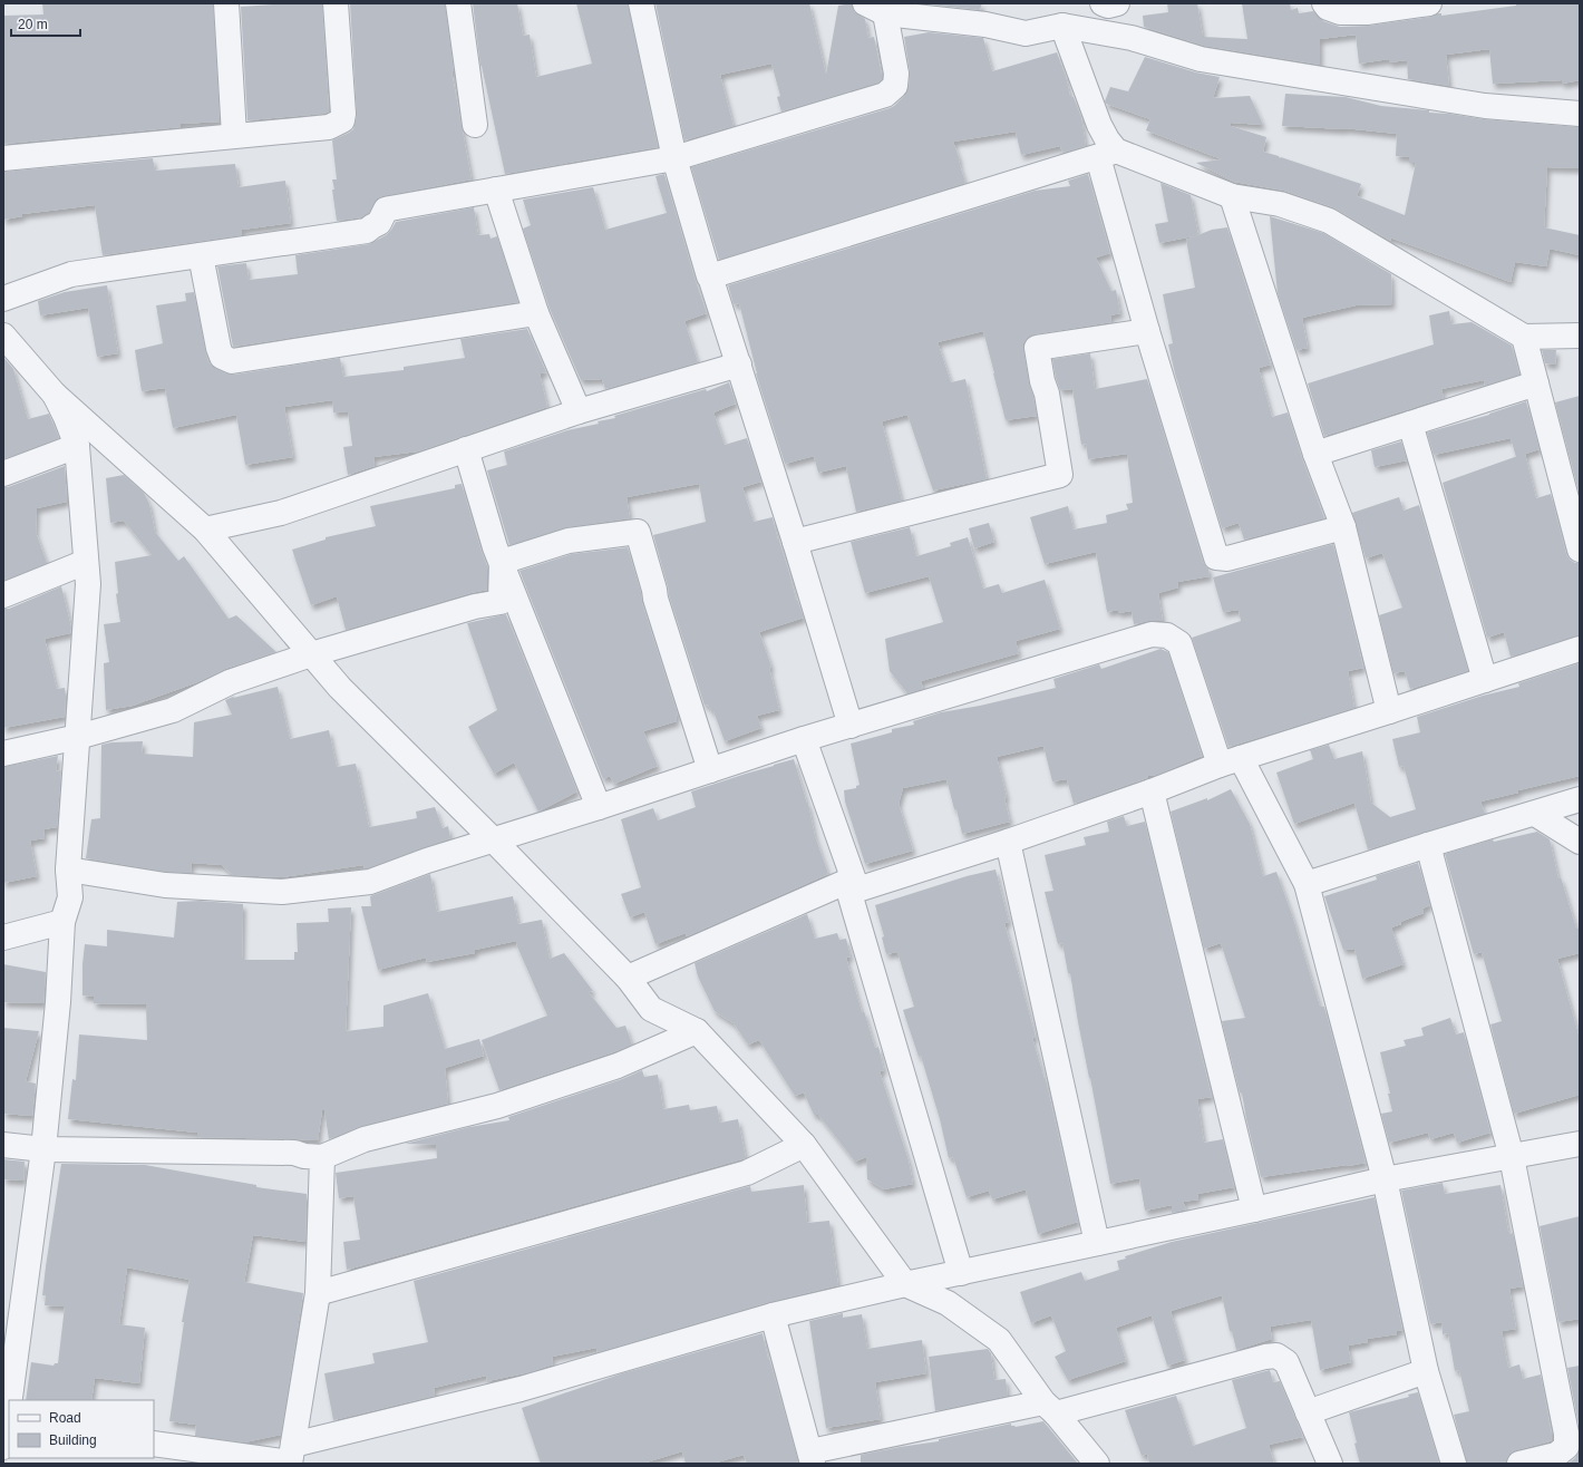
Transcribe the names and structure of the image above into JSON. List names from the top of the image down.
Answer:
{
  "legend": ["Road", "Building"],
  "scale_bar": "20 m"
}
